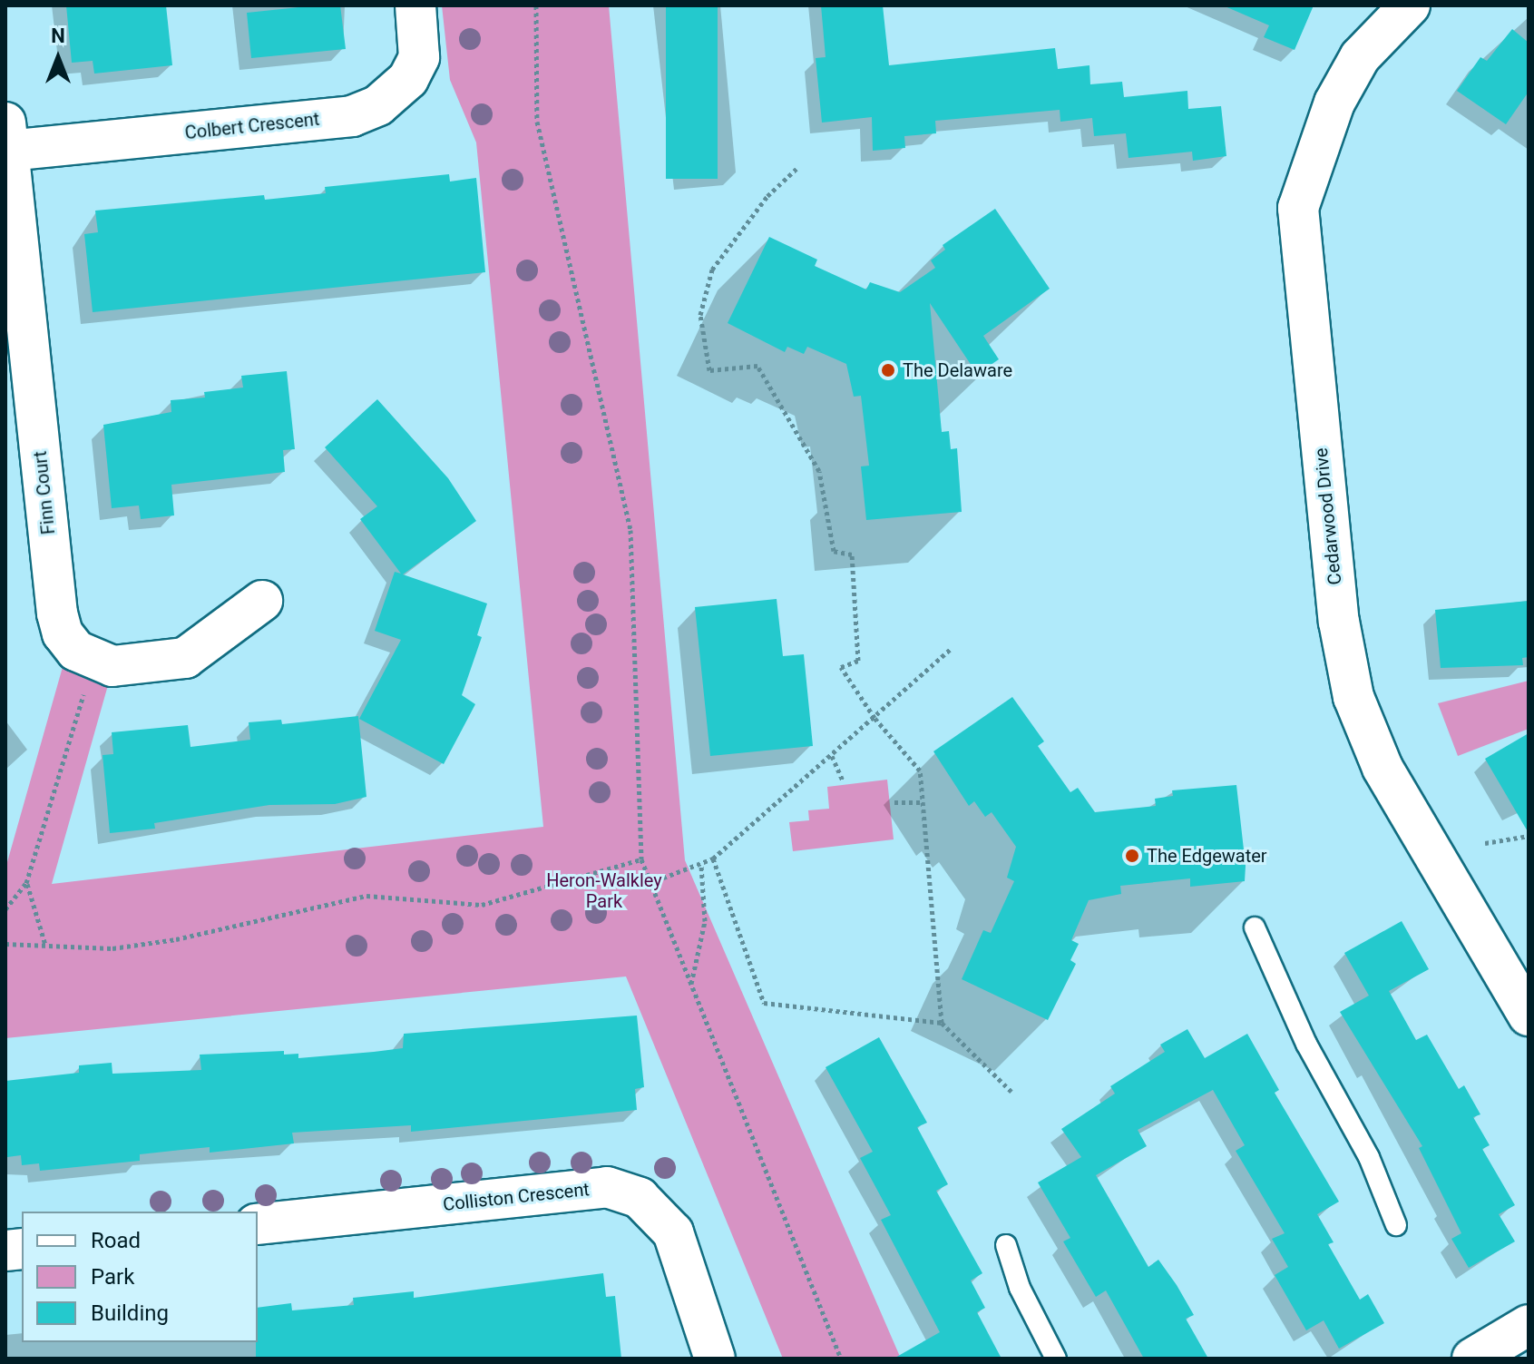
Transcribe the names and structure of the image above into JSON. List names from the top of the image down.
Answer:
{
  "streets": {
    "street": [
      "Colbert Crescent",
      "Finn Court",
      "Cedarwood Drive",
      "Colliston Crescent"
    ]
  },
  "crossings": [
    ["Colbert Crescent", "Finn Court"]
  ],
  "parks": ["Heron-Walkley Park"],
  "places": ["The Delaware", "The Edgewater"],
  "legend": ["Road", "Park", "Building"],
  "north": "top"
}
